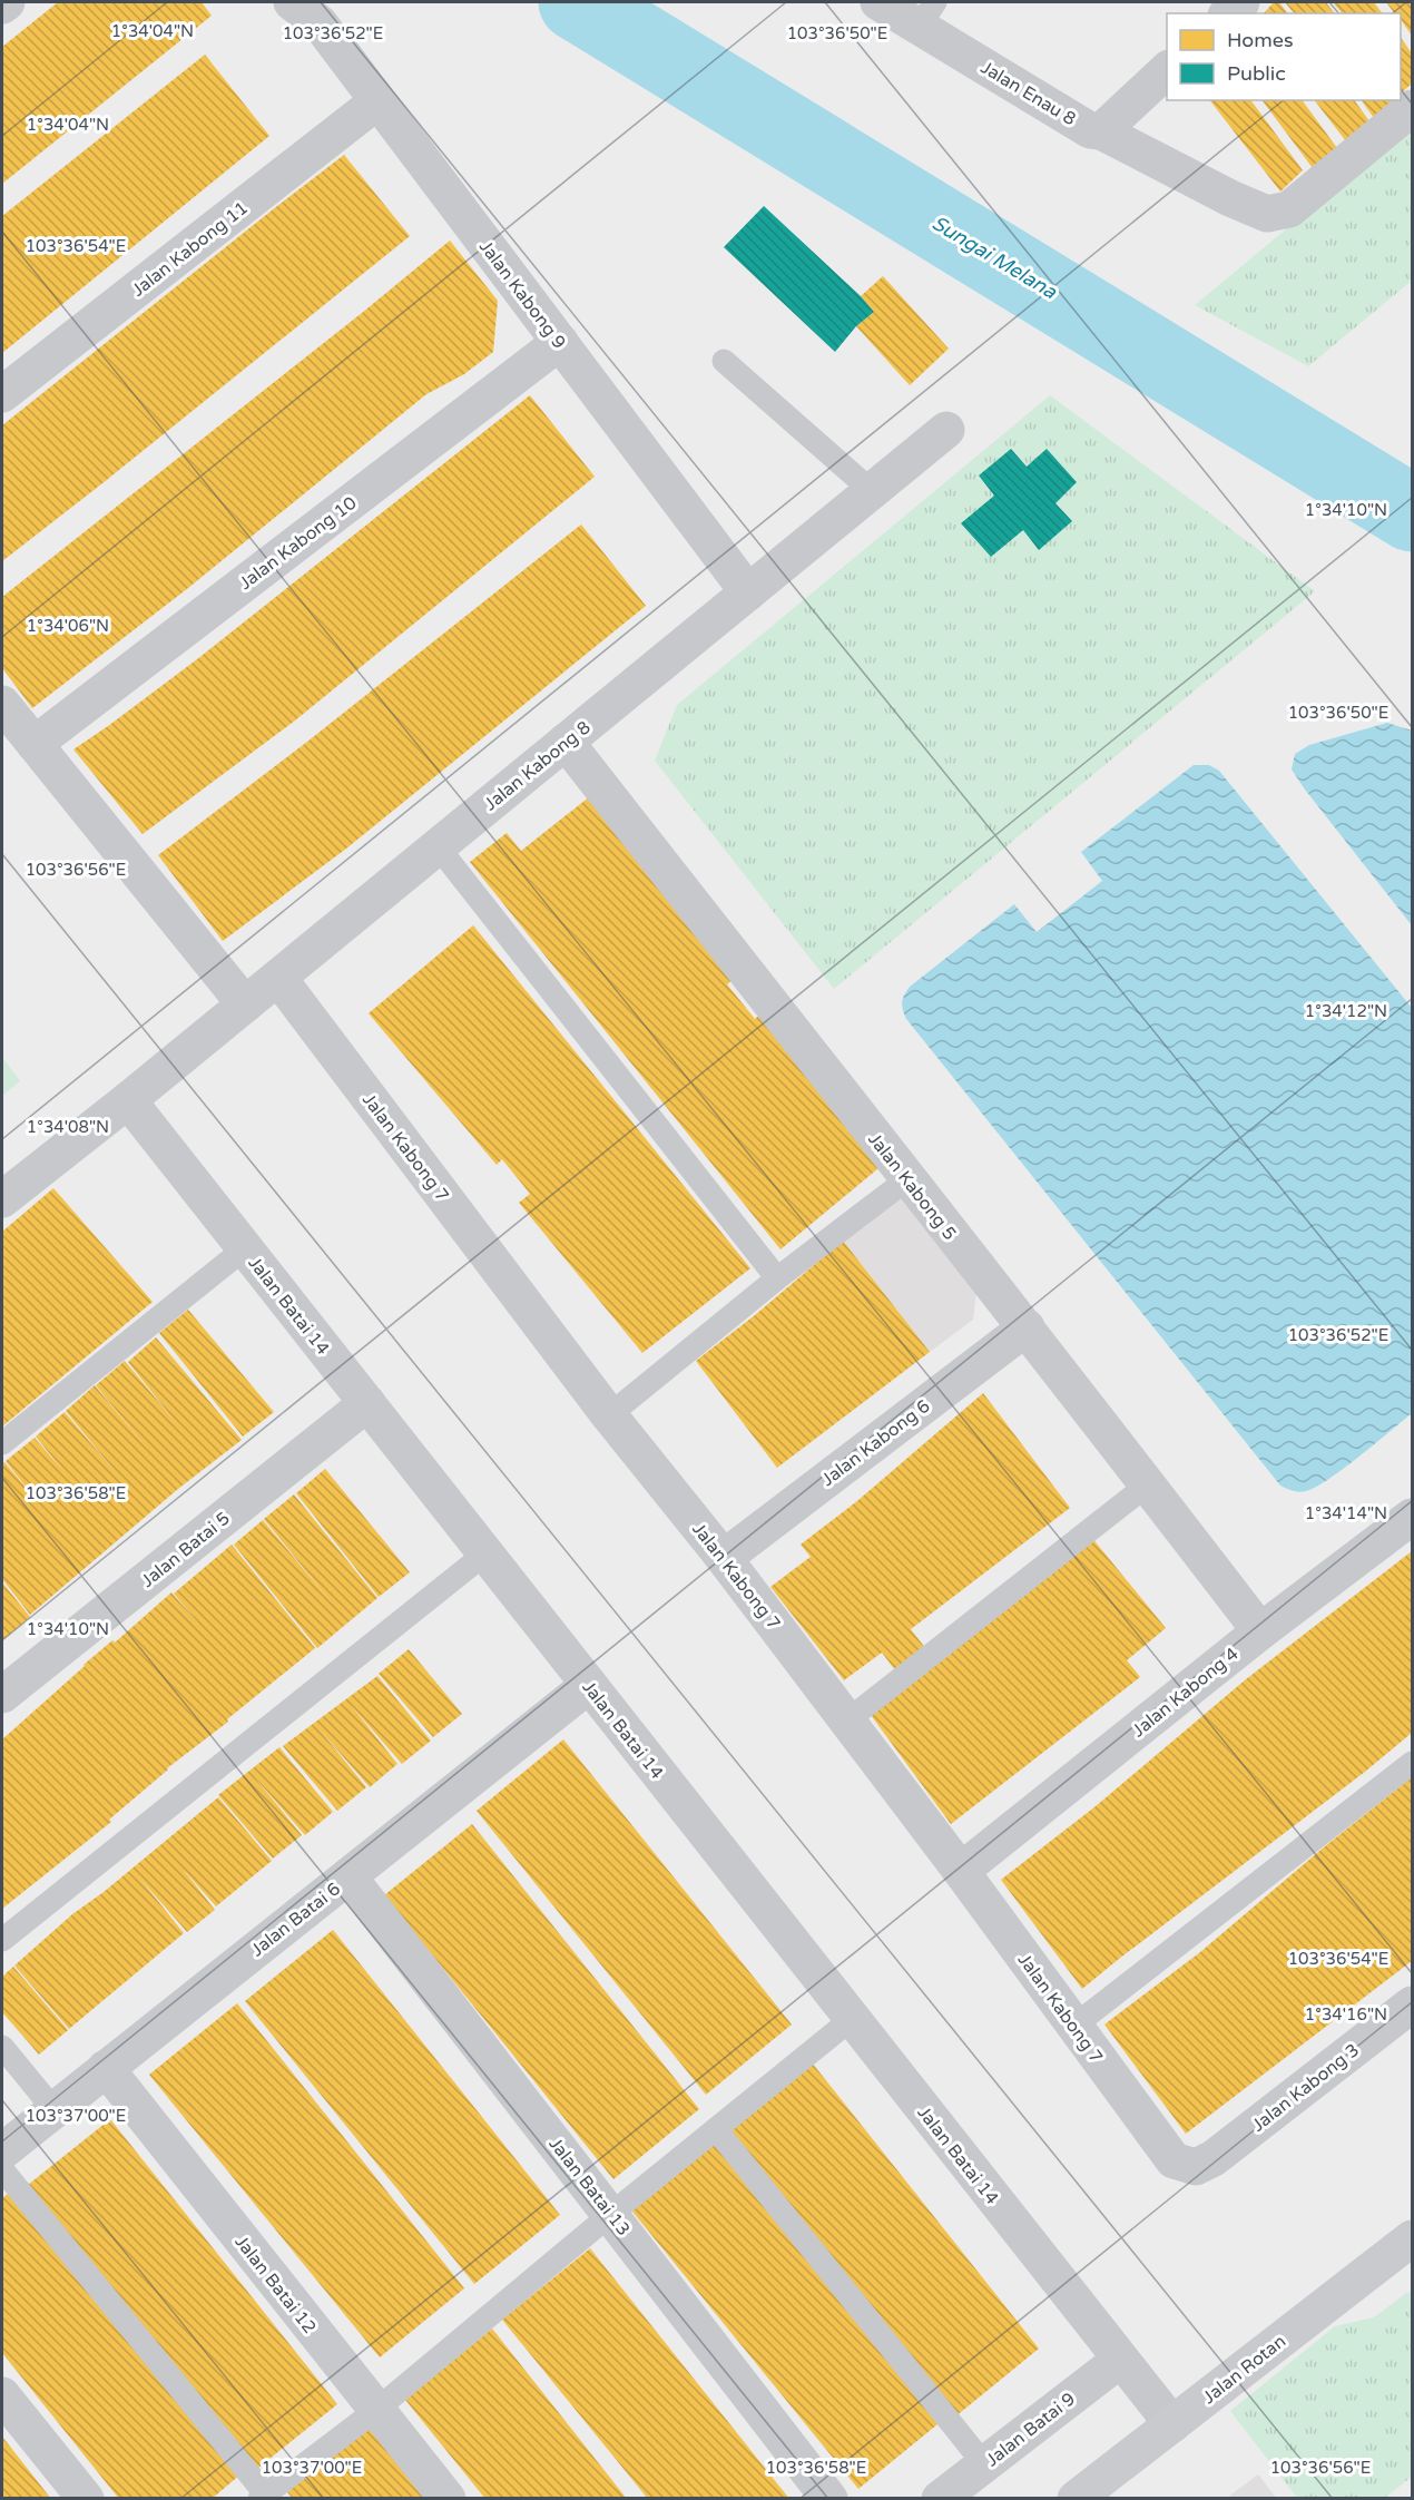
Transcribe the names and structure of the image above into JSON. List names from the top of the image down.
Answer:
{
  "streets": {
    "street": [
      "Jalan Enau 8",
      "Jalan Kabong 11",
      "Jalan Kabong 9",
      "Jalan Kabong 10",
      "Jalan Kabong 8",
      "Jalan Kabong 7",
      "Jalan Kabong 5",
      "Jalan Batai 14",
      "Jalan Kabong 6",
      "Jalan Batai 5",
      "Jalan Kabong 4",
      "Jalan Batai 6",
      "Jalan Kabong 3",
      "Jalan Batai 13",
      "Jalan Batai 12",
      "Jalan Rotan",
      "Jalan Batai 9"
    ]
  },
  "crossings": [
    ["Jalan Kabong 11", "Jalan Kabong 9"],
    ["Jalan Kabong 9", "Jalan Kabong 10"],
    ["Jalan Kabong 9", "Jalan Kabong 8"],
    ["Jalan Kabong 8", "Jalan Kabong 7"],
    ["Jalan Kabong 8", "Jalan Kabong 5"],
    ["Jalan Kabong 8", "Jalan Batai 14"],
    ["Jalan Kabong 7", "Jalan Kabong 6"],
    ["Jalan Kabong 7", "Jalan Kabong 4"],
    ["Jalan Kabong 7", "Jalan Kabong 3"],
    ["Jalan Kabong 5", "Jalan Kabong 6"],
    ["Jalan Kabong 5", "Jalan Kabong 4"],
    ["Jalan Batai 14", "Jalan Batai 5"],
    ["Jalan Batai 14", "Jalan Batai 6"],
    ["Jalan Batai 14", "Jalan Rotan"],
    ["Jalan Batai 14", "Jalan Batai 9"],
    ["Jalan Batai 6", "Jalan Batai 13"],
    ["Jalan Batai 6", "Jalan Batai 12"]
  ],
  "water": ["Sungai Melana"],
  "legend": ["Homes", "Public"],
  "coordinates": [
    "1°34'04\"N",
    "103°36'52\"E",
    "103°36'50\"E",
    "103°36'54\"E",
    "1°34'10\"N",
    "1°34'06\"N",
    "103°36'56\"E",
    "1°34'12\"N",
    "1°34'08\"N",
    "103°36'58\"E",
    "1°34'14\"N",
    "1°34'16\"N",
    "103°37'00\"E"
  ]
}
